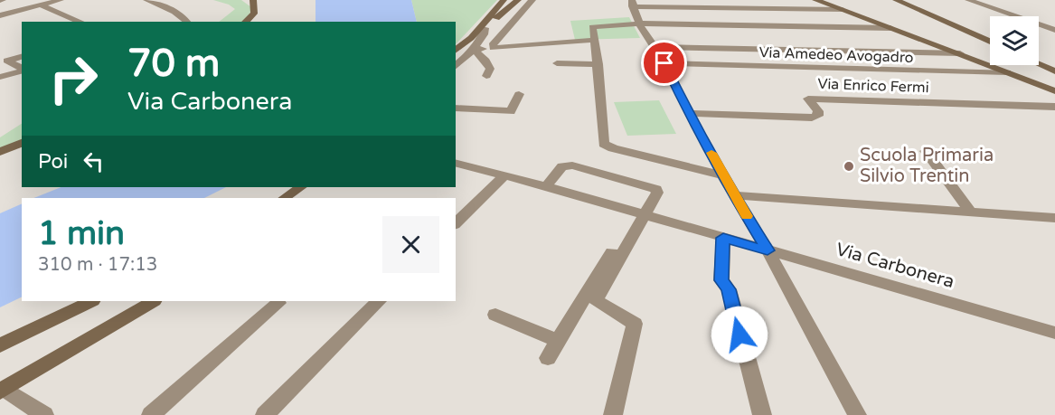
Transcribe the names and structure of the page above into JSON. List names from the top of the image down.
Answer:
{
  "streets": {
    "street": ["Via Amedeo Avogadro", "Via Enrico Fermi", "Via Carbonera"]
  },
  "places": ["Scuola Primaria Silvio Trentin"],
  "page": {
    "turn": ["70 m", "Via Carbonera"],
    "then": "Poi",
    "heading": ["1 min", "310 m · 17:13"]
  }
}
